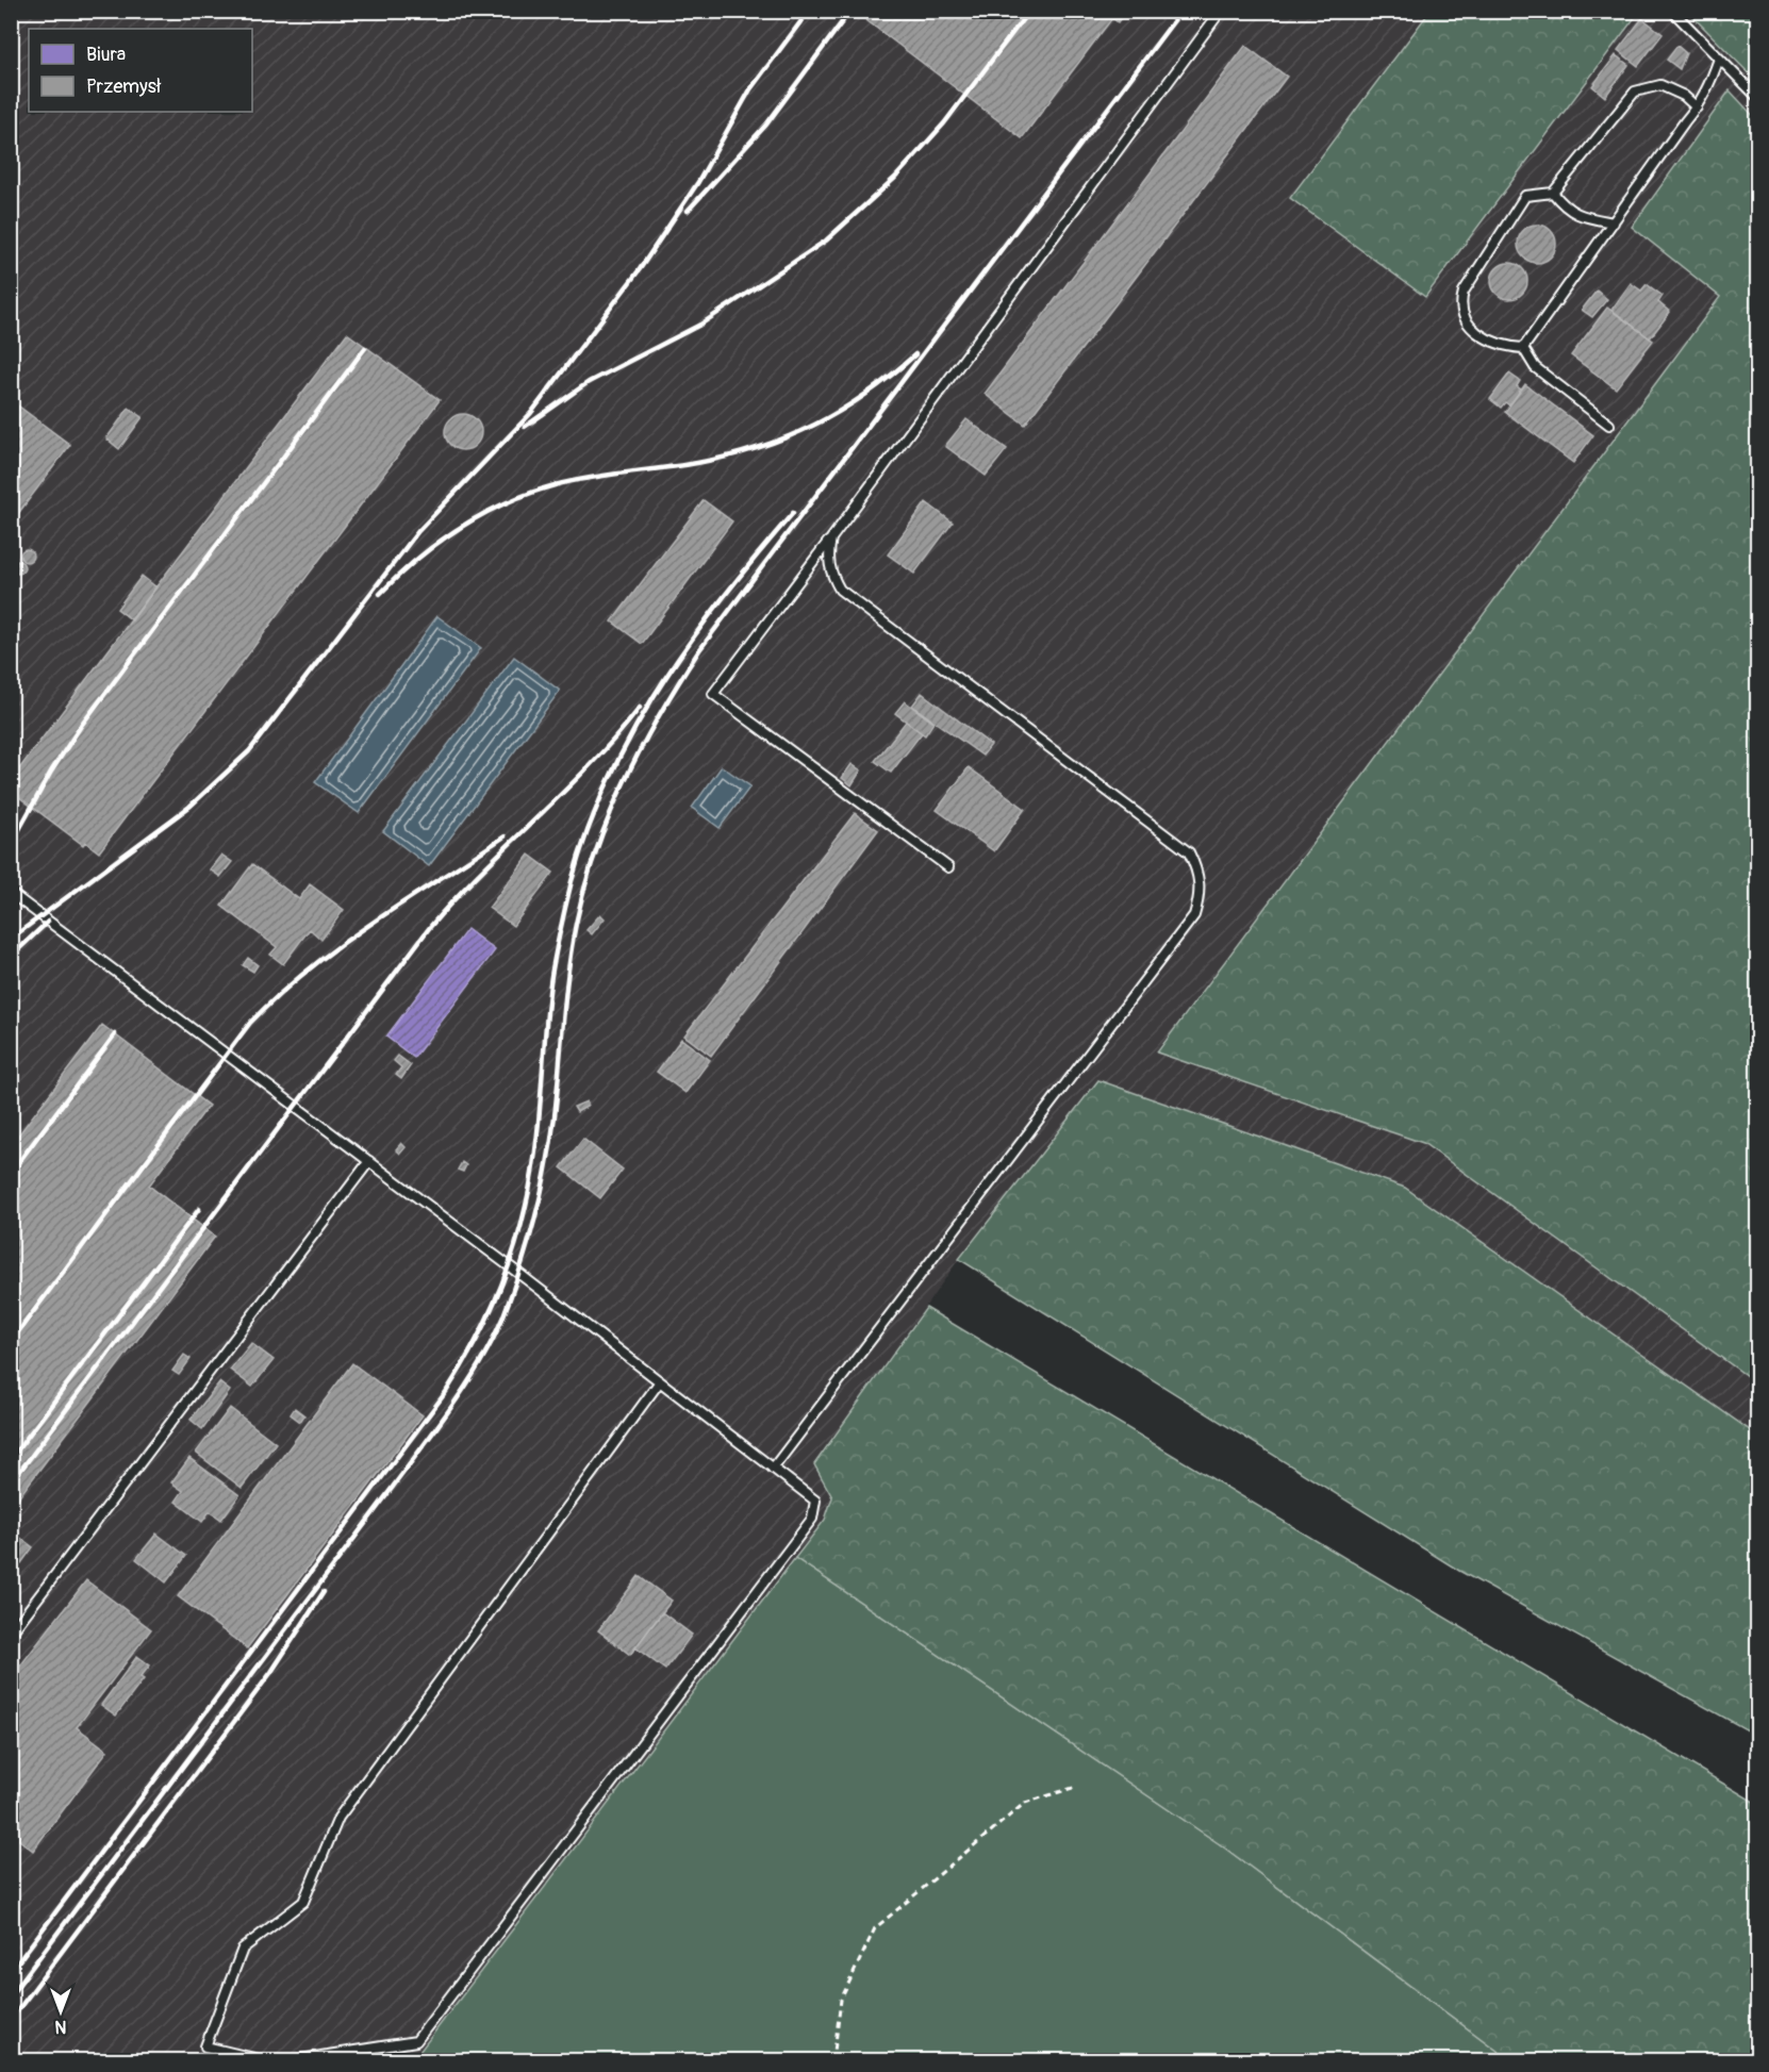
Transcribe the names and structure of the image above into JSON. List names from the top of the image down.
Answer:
{
  "legend": ["Biura", "Przemysł"],
  "north": "bottom"
}
